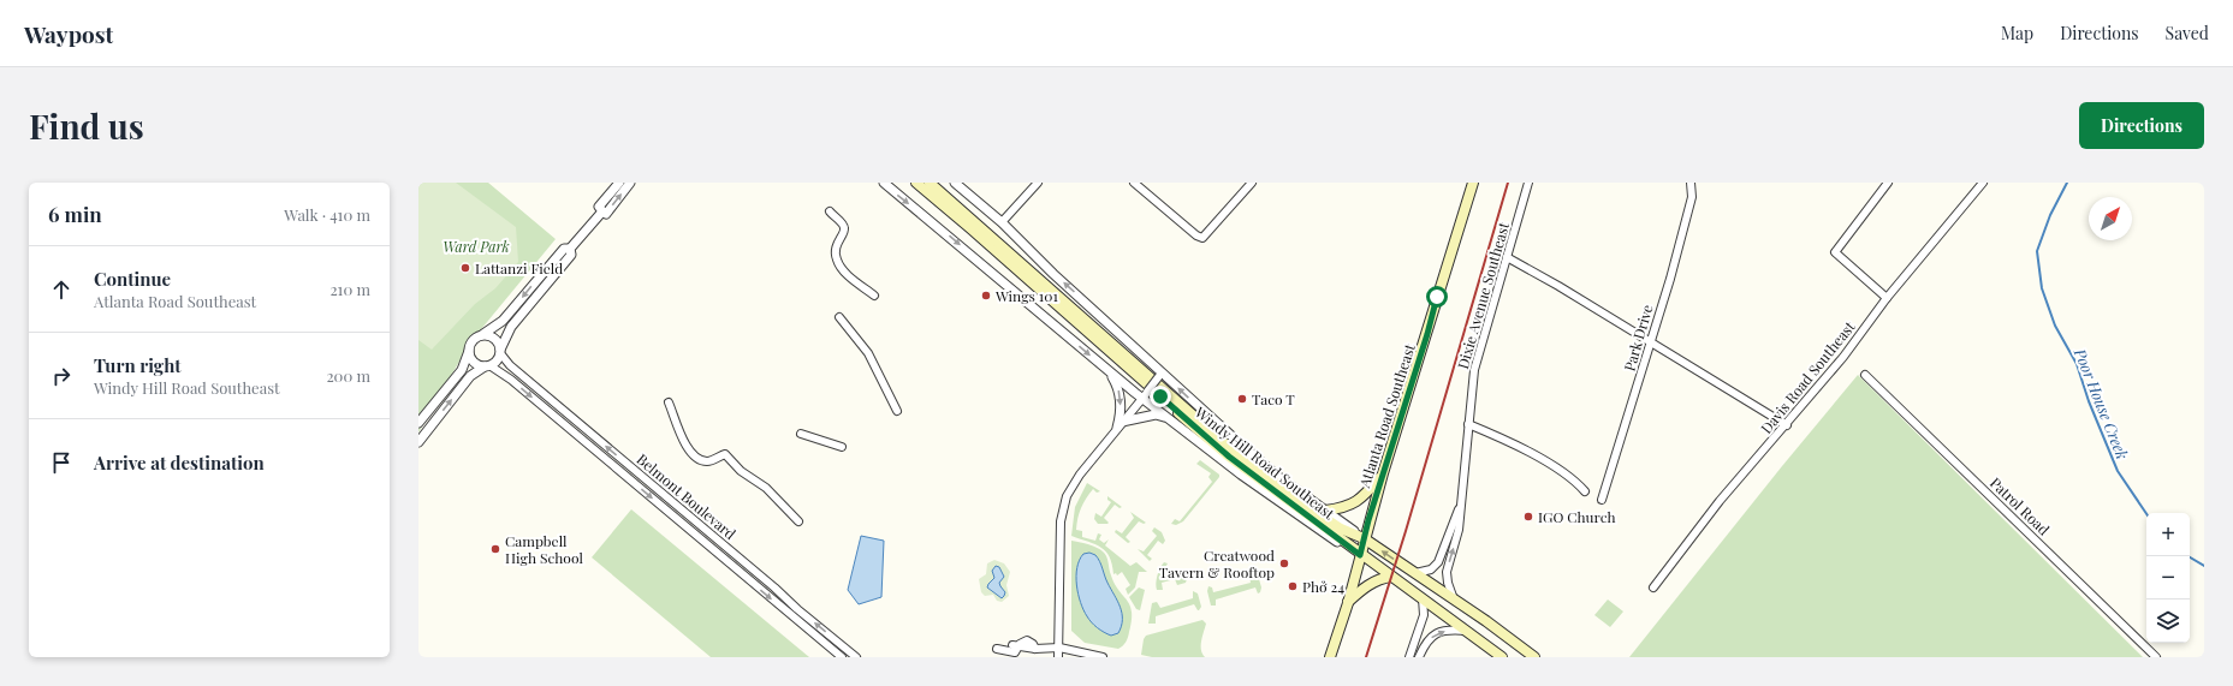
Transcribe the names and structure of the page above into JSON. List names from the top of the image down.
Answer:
{
  "streets": {
    "main road": ["Atlanta Road Southeast", "Windy Hill Road Southeast"],
    "street": [
      "Dixie Avenue Southeast",
      "Park Drive",
      "Davis Road Southeast",
      "Belmont Boulevard",
      "Patrol Road"
    ]
  },
  "crossings": [
    ["Dixie Avenue Southeast", "Windy Hill Road Southeast"],
    ["Atlanta Road Southeast", "Windy Hill Road Southeast"]
  ],
  "water": ["Poor House Creek"],
  "parks": ["Ward Park"],
  "places": [
    "Lattanzi Field",
    "Wings 101",
    "Taco T",
    "IGO Church",
    "Campbell High School",
    "Creatwood Tavern & Rooftop",
    "Phở 24"
  ],
  "north": "top right",
  "page": {
    "header": "Waypost",
    "nav": ["Map", "Directions", "Saved"],
    "buttons": "Directions",
    "title": "Find us",
    "heading": ["6 min", "Walk · 410 m"],
    "list": [
      ["Continue", "Atlanta Road Southeast", "210 m"],
      ["Turn right", "Windy Hill Road Southeast", "200 m"],
      "Arrive at destination"
    ],
    "map_buttons": ["+", "−"]
  }
}
